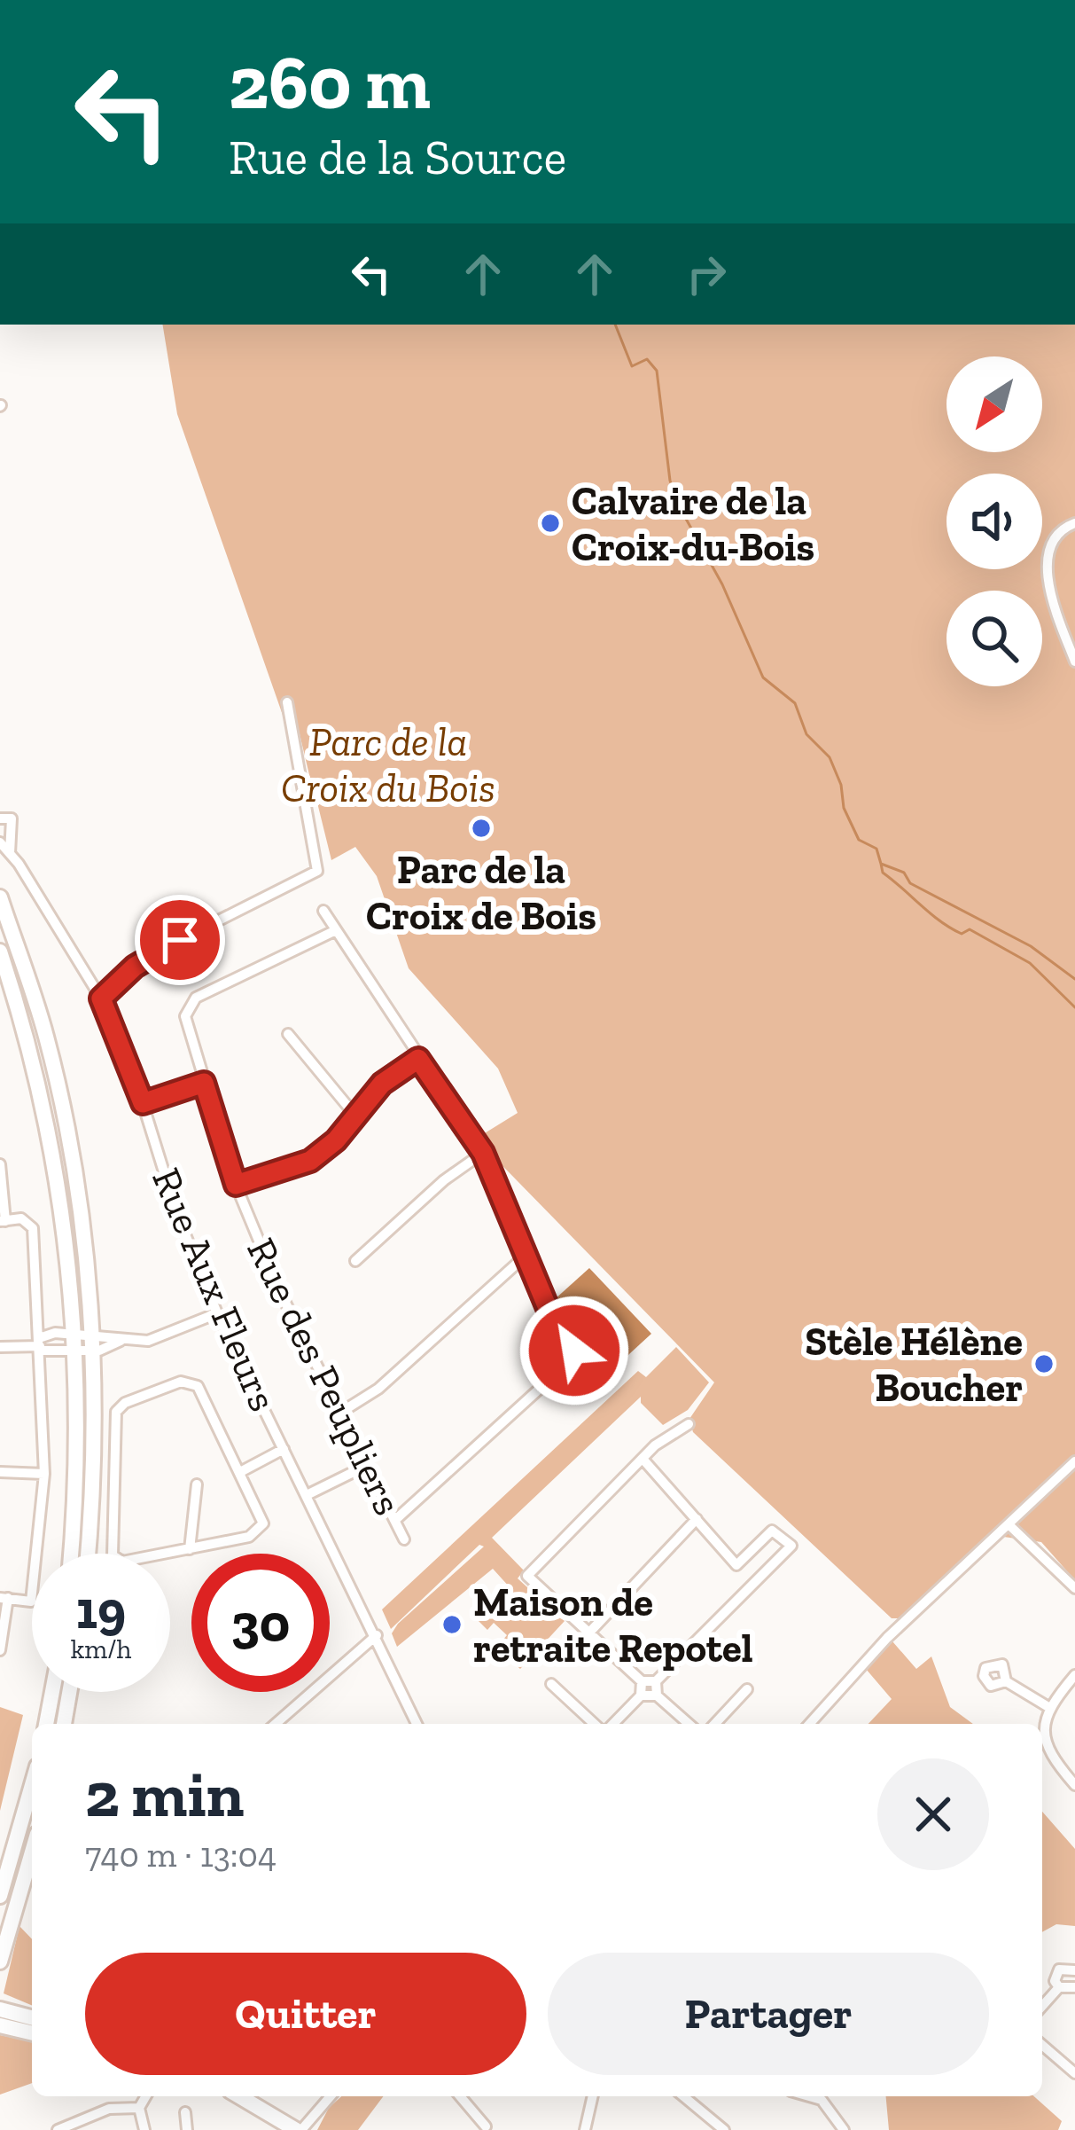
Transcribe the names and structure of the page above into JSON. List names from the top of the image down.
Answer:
{
  "streets": {
    "street": ["Rue Aux Fleurs", "Rue des Peupliers"]
  },
  "parks": ["Parc de la Croix du Bois"],
  "places": [
    "Calvaire de la Croix-du-Bois",
    "Parc de la Croix de Bois",
    "Stèle Hélène Boucher",
    "Maison de retraite Repotel"
  ],
  "north": "bottom left",
  "page": {
    "turn": ["260 m", "Rue de la Source"],
    "speed": "19 km/h",
    "limit": "30",
    "heading": ["2 min", "740 m · 13:04"],
    "buttons": ["Quitter", "Partager"]
  }
}
